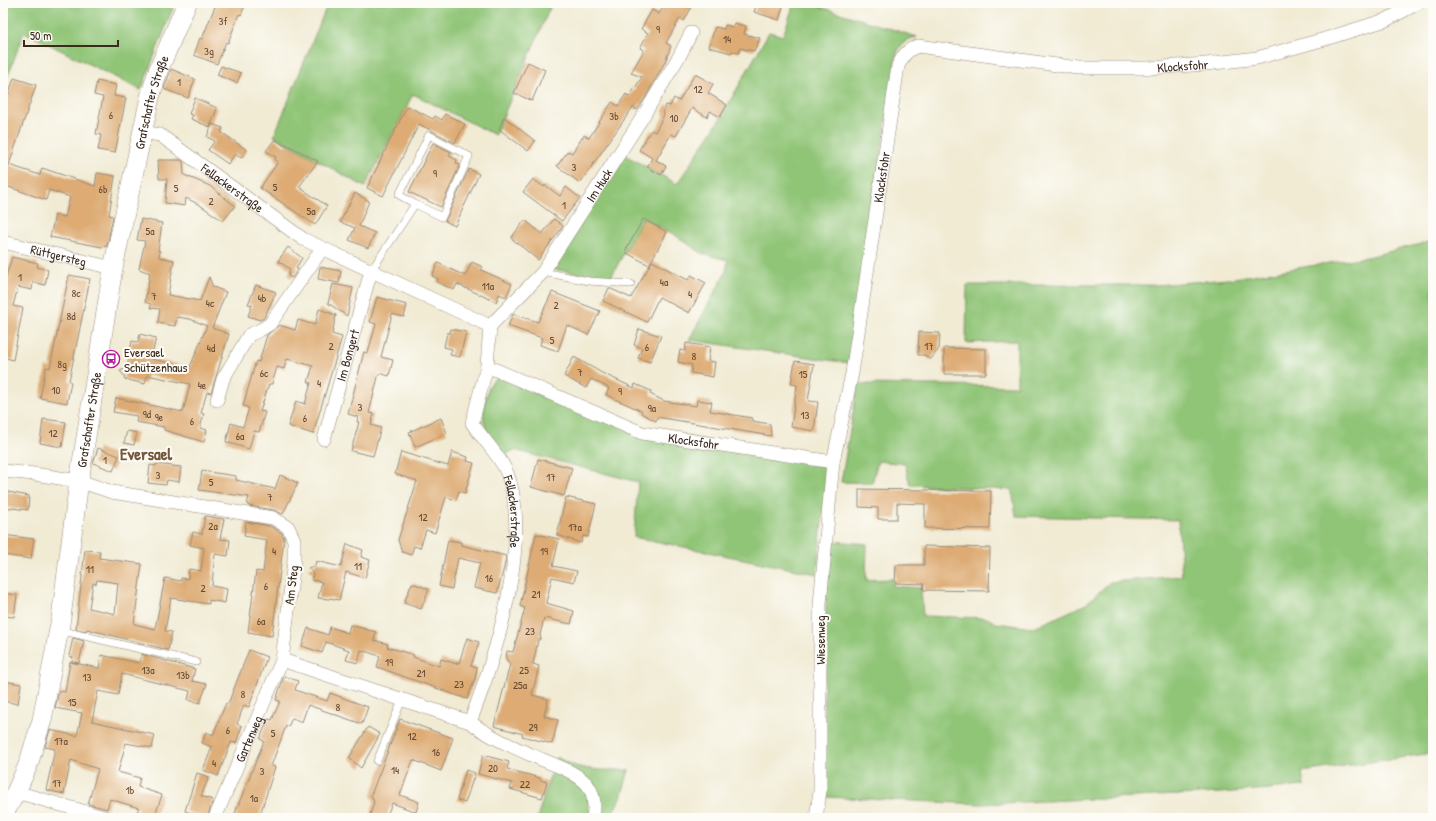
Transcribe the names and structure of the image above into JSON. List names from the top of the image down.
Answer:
{
  "streets": {
    "street": [
      "Klocksfohr",
      "Grafschafter Straße",
      "Im Huck",
      "Fellackerstraße",
      "Rüttgersteg",
      "Im Bongert",
      "Am Steg",
      "Wiesenweg",
      "Gartenweg"
    ]
  },
  "crossings": [
    ["Klocksfohr", "Fellackerstraße"],
    ["Klocksfohr", "Wiesenweg"],
    ["Grafschafter Straße", "Fellackerstraße"],
    ["Grafschafter Straße", "Rüttgersteg"],
    ["Grafschafter Straße", "Am Steg"],
    ["Im Huck", "Fellackerstraße"],
    ["Fellackerstraße", "Im Bongert"],
    ["Am Steg", "Gartenweg"]
  ],
  "districts": ["Eversael"],
  "places": {
    "bus stop": ["Eversael Schützenhaus"]
  },
  "house_numbers": [
    "3f",
    "9",
    "14",
    "3g",
    "1",
    "12",
    "6",
    "3b",
    "10",
    "3",
    "9",
    "5",
    "5",
    "6b",
    "2",
    "1",
    "5a",
    "5a",
    "1",
    "4a",
    "11a",
    "8c",
    "4",
    "7",
    "4b",
    "4c",
    "2",
    "8d",
    "5",
    "2",
    "17",
    "6",
    "4d",
    "8",
    "8g",
    "7",
    "6c",
    "15",
    "4",
    "4e",
    "10",
    "9",
    "3",
    "9a",
    "9d",
    "13",
    "9e",
    "6",
    "6",
    "12",
    "6a",
    "1",
    "3",
    "17",
    "5",
    "7",
    "12",
    "2a",
    "17a",
    "4",
    "19",
    "11",
    "11",
    "16",
    "6",
    "2",
    "21",
    "6a",
    "23",
    "19",
    "13a",
    "25",
    "21",
    "13b",
    "13",
    "23",
    "25a",
    "8",
    "15",
    "8",
    "29",
    "6",
    "5",
    "12",
    "17a",
    "16",
    "4",
    "20",
    "14",
    "3",
    "17",
    "22",
    "1b",
    "1a"
  ],
  "scale_bar": "50 m"
}
